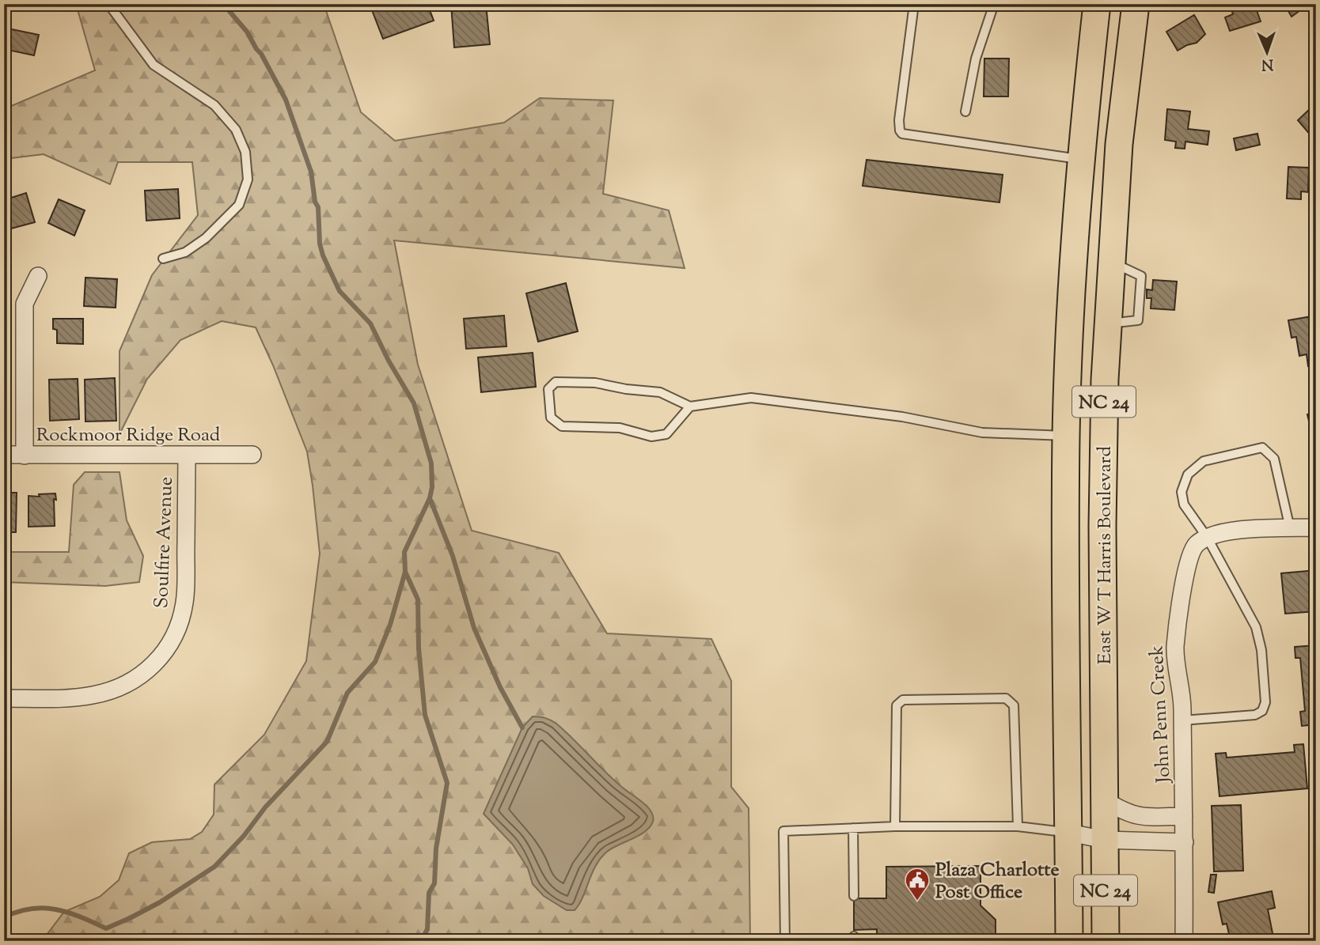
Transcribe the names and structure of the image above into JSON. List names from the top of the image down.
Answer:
{
  "streets": {
    "main road": ["NC 24", "East W T Harris Boulevard"],
    "street": ["Rockmoor Ridge Road", "Soulfire Avenue", "John Penn Creek"]
  },
  "crossings": [
    ["Rockmoor Ridge Road", "Soulfire Avenue"]
  ],
  "places": {
    "public building": ["Plaza Charlotte Post Office"]
  },
  "north": "bottom"
}
